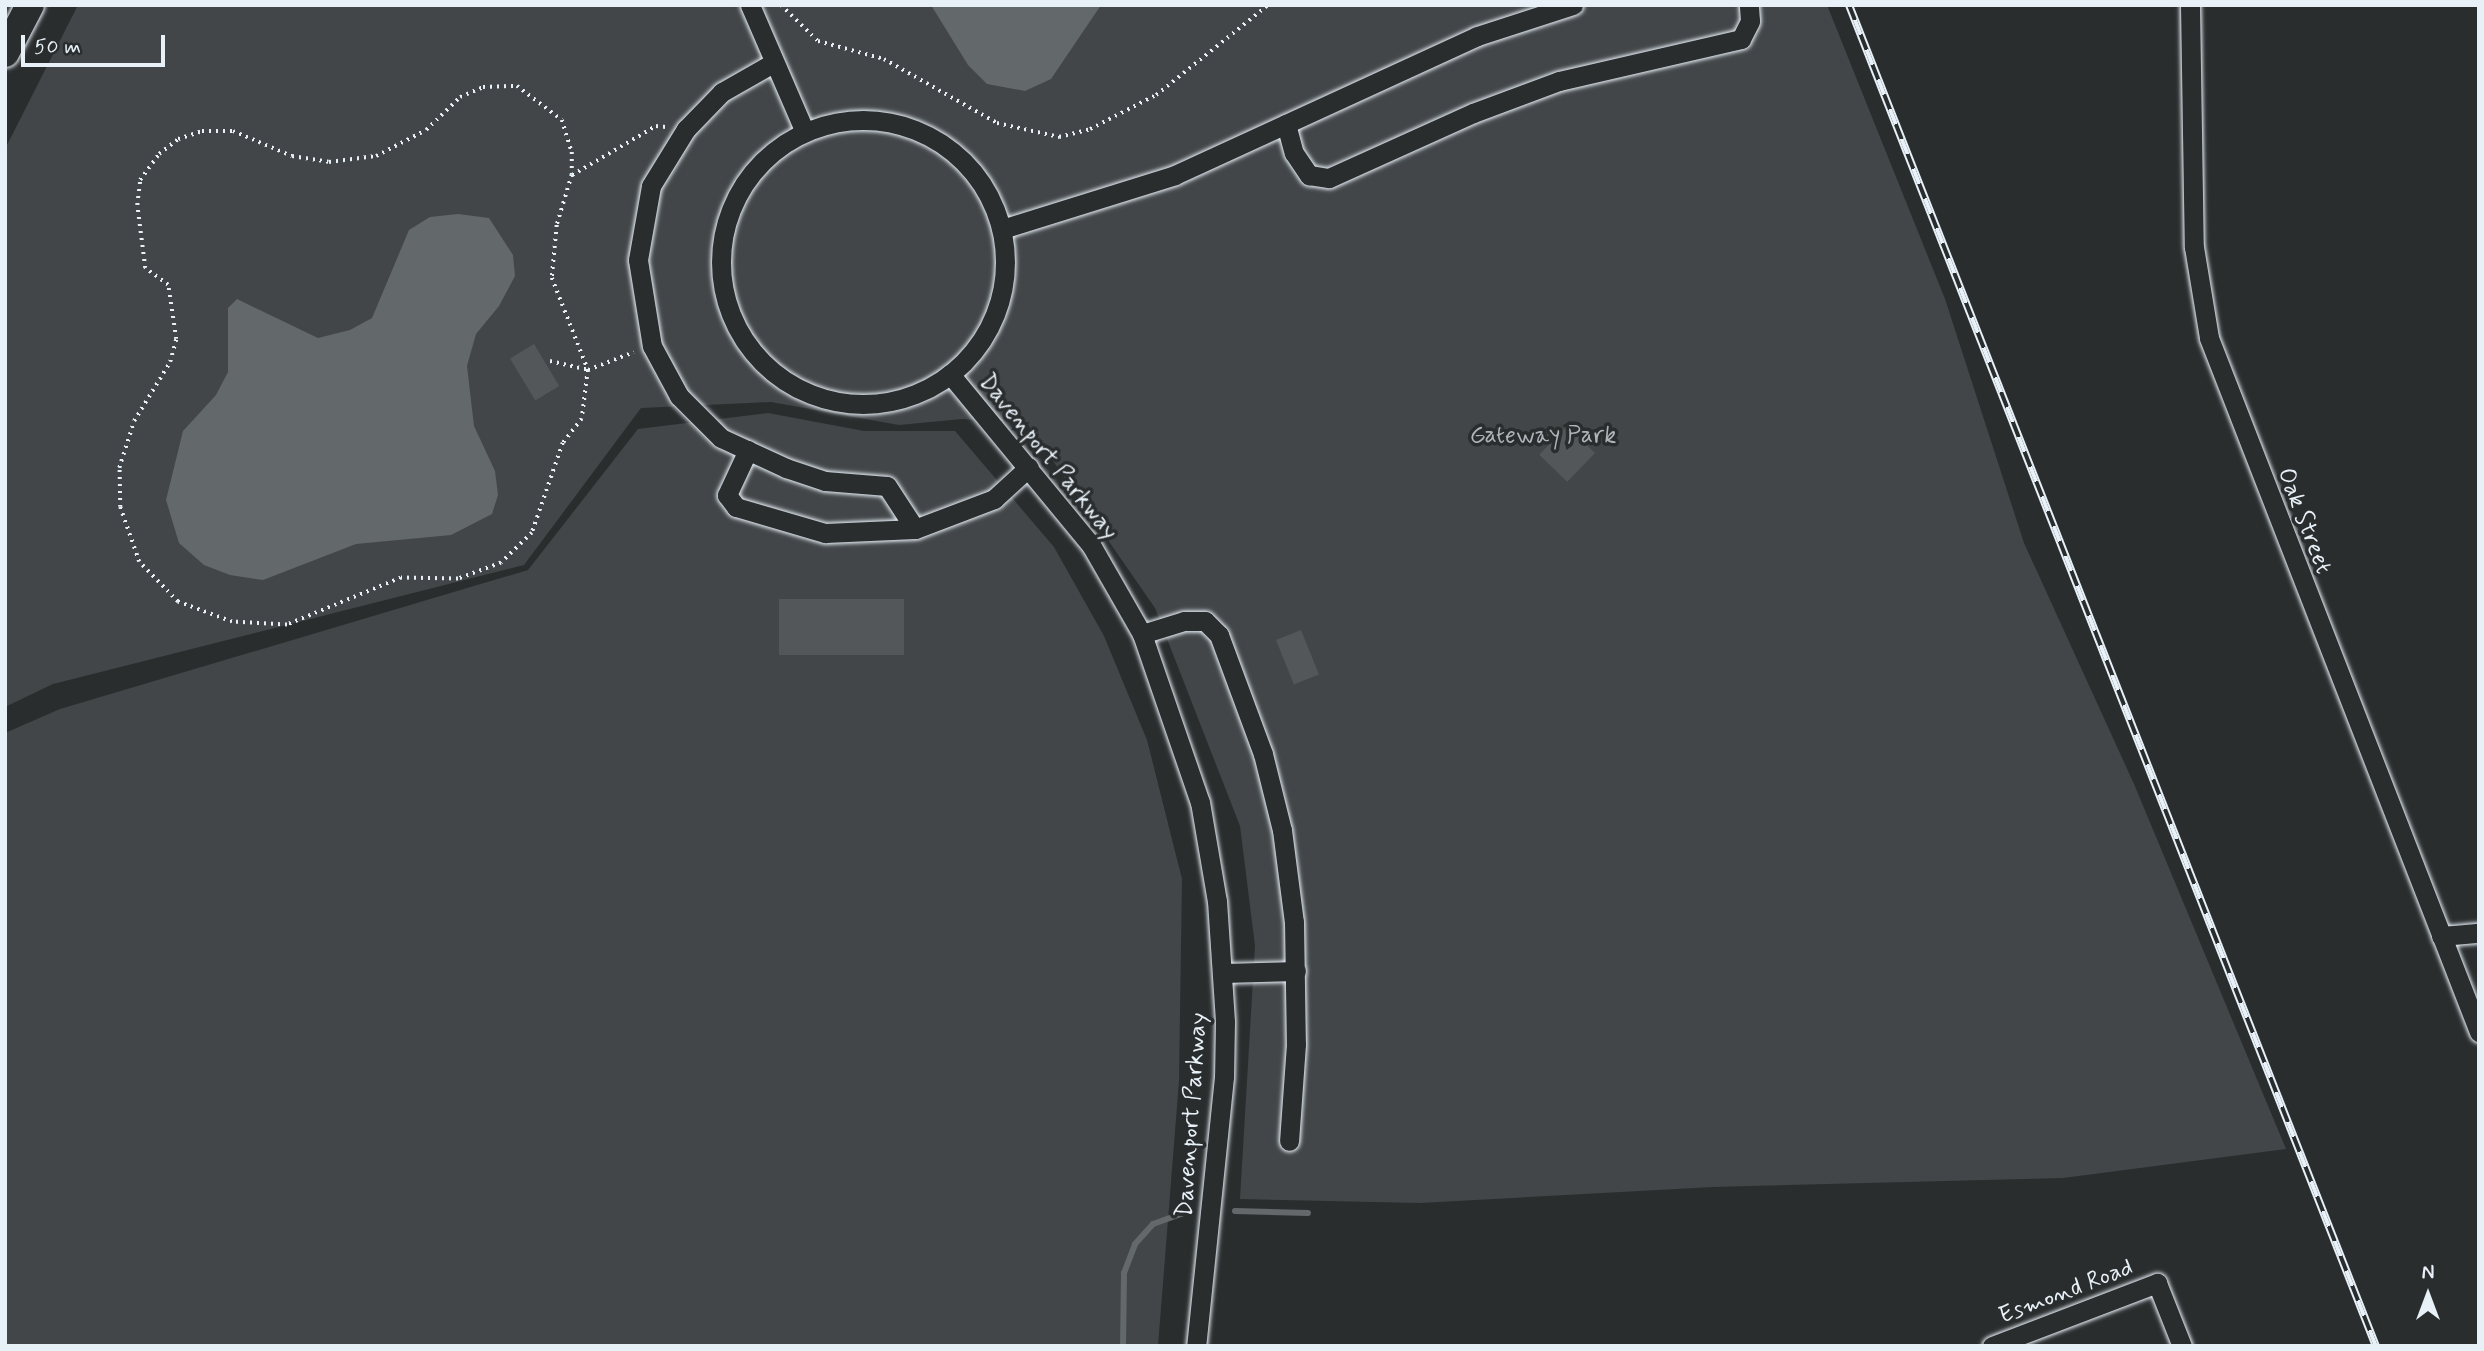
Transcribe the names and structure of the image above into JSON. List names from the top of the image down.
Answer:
{
  "streets": {
    "street": ["Davenport Parkway", "Oak Street", "Esmond Road"]
  },
  "parks": ["Gateway Park"],
  "scale_bar": "50 m",
  "north": "top"
}
